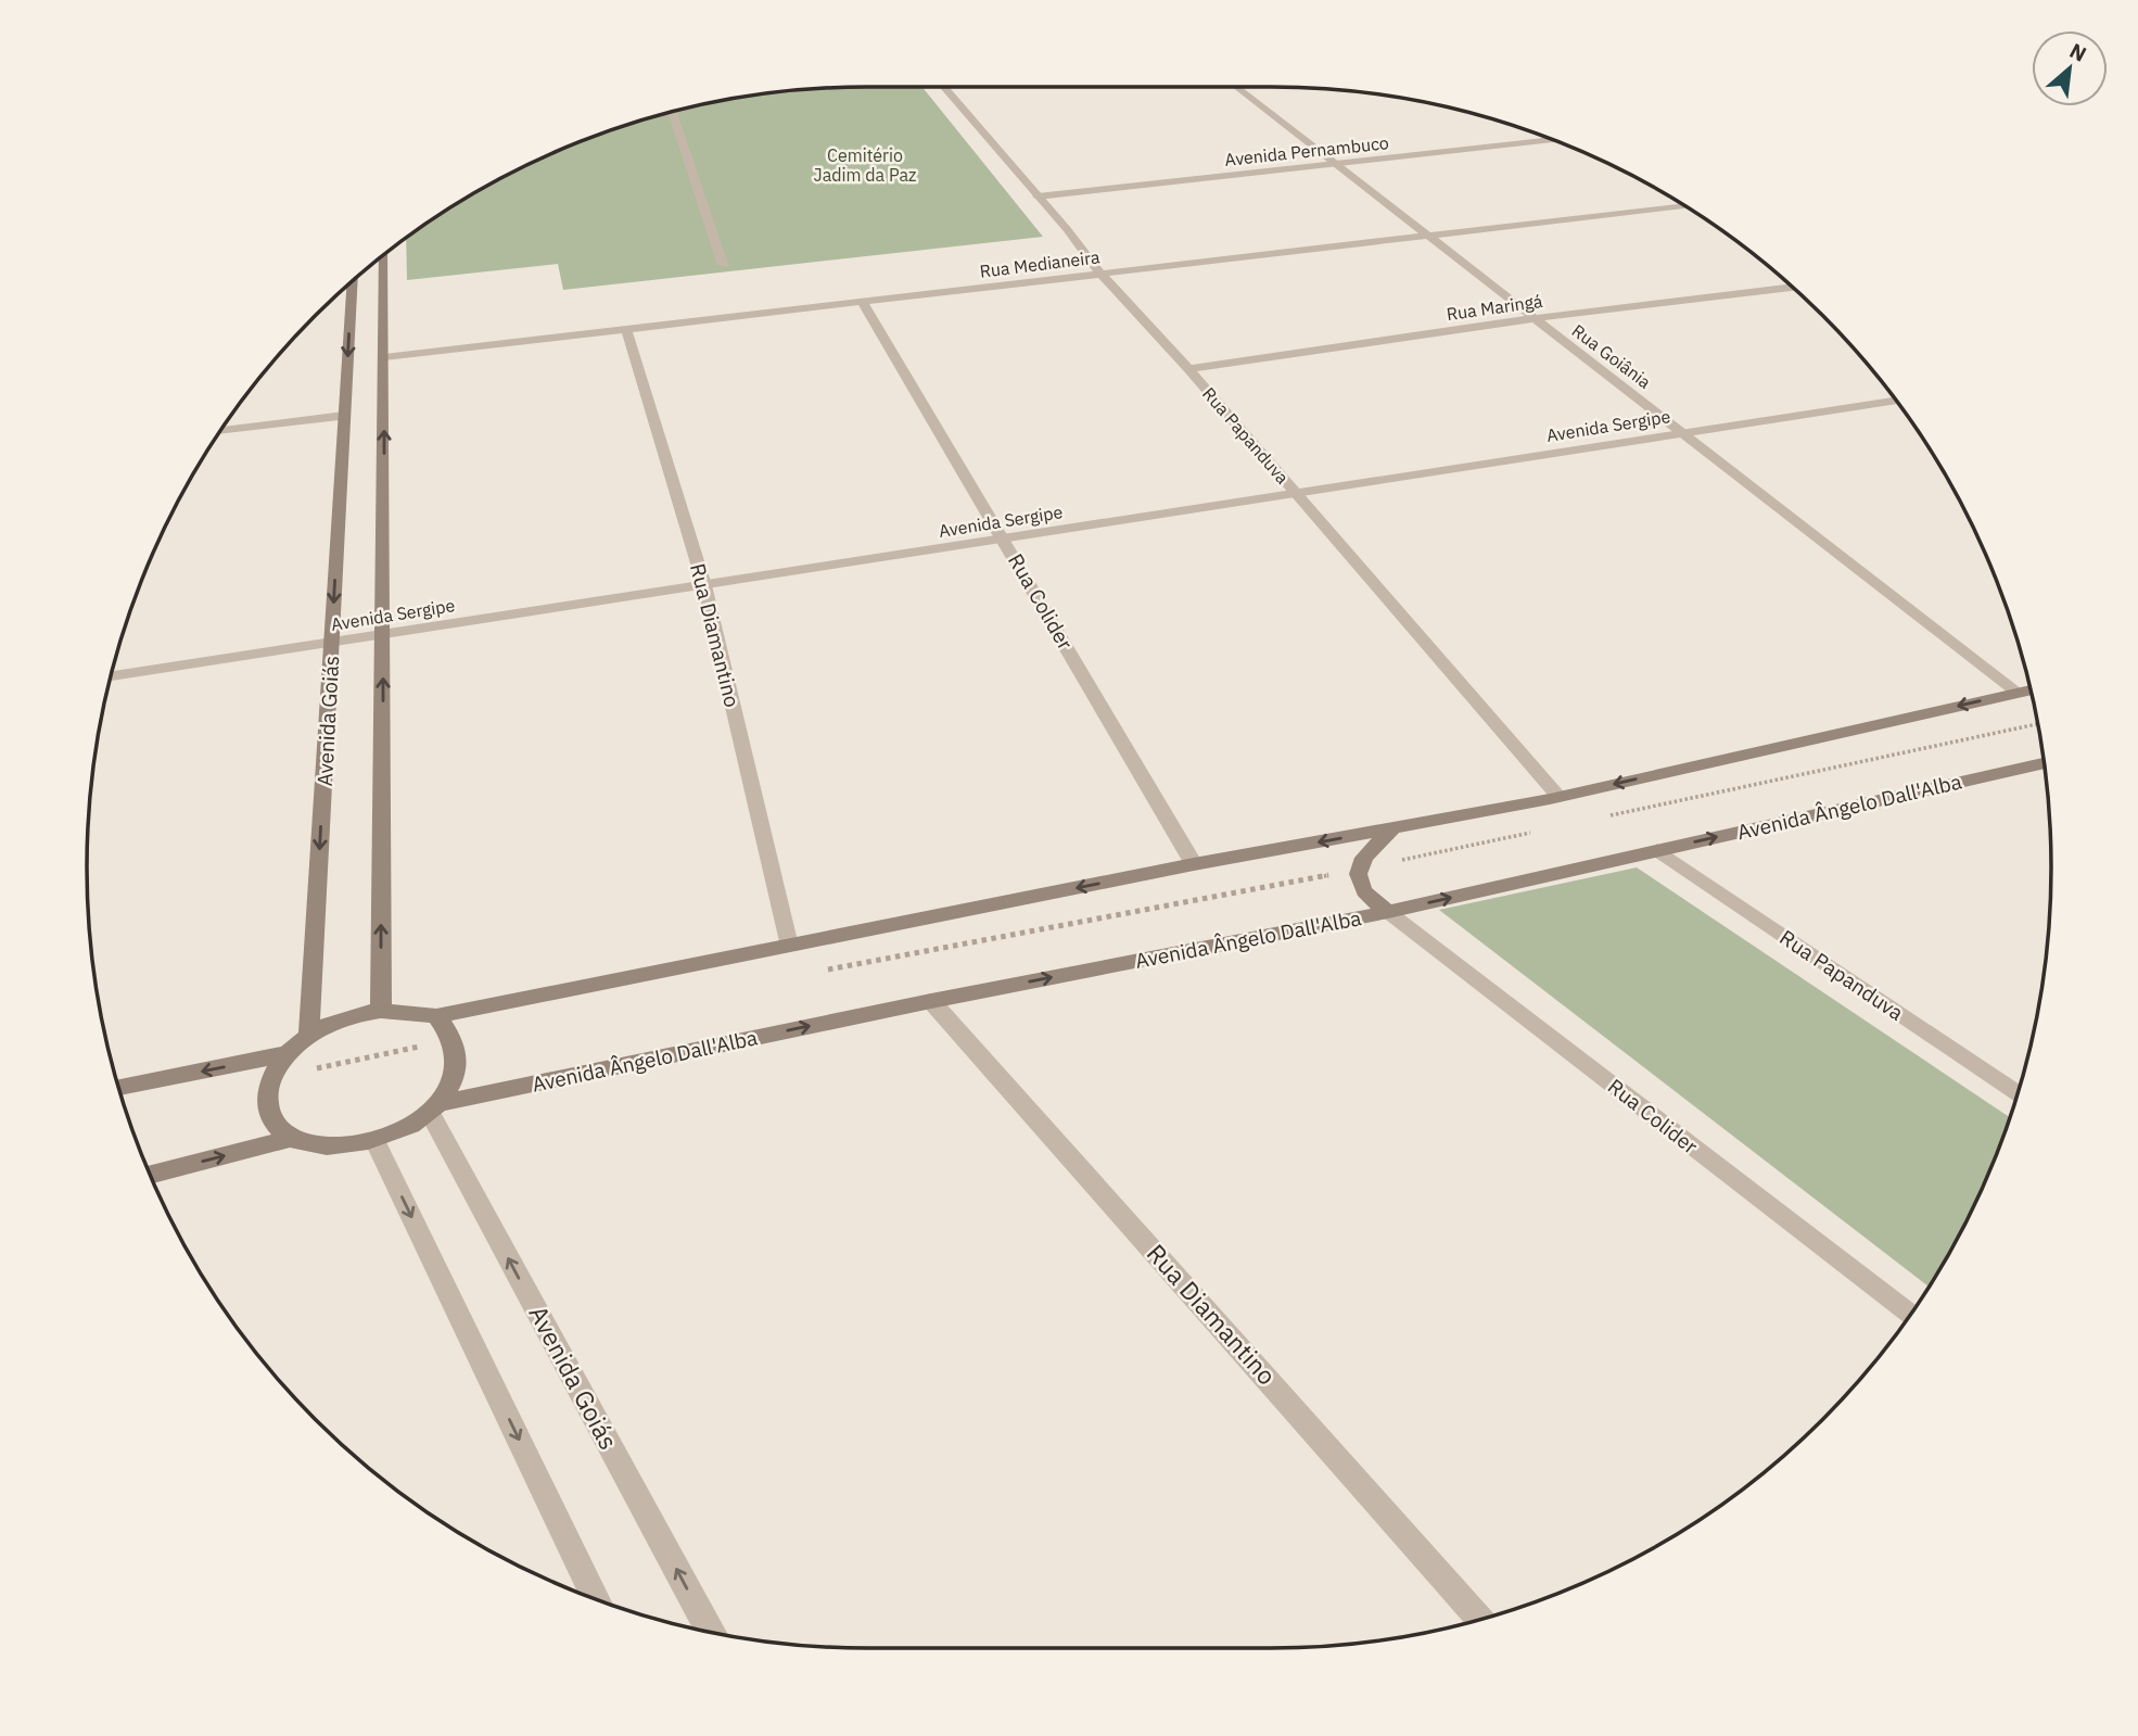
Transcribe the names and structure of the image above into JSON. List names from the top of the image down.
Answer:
{
  "streets": {
    "main road": ["Avenida Goiás", "Avenida Ângelo Dall'Alba"],
    "street": [
      "Avenida Pernambuco",
      "Rua Medianeira",
      "Rua Maringá",
      "Rua Goiânia",
      "Avenida Sergipe",
      "Rua Papanduva",
      "Rua Colider",
      "Rua Diamantino"
    ]
  },
  "crossings": [
    ["Avenida Pernambuco", "Rua Goiânia"],
    ["Avenida Pernambuco", "Rua Papanduva"],
    ["Rua Medianeira", "Rua Goiânia"],
    ["Rua Medianeira", "Rua Papanduva"],
    ["Rua Medianeira", "Rua Colider"],
    ["Rua Medianeira", "Rua Diamantino"],
    ["Rua Maringá", "Rua Goiânia"],
    ["Rua Maringá", "Rua Papanduva"],
    ["Rua Goiânia", "Avenida Sergipe"],
    ["Avenida Sergipe", "Rua Papanduva"],
    ["Avenida Sergipe", "Rua Colider"],
    ["Avenida Sergipe", "Rua Diamantino"],
    ["Avenida Sergipe", "Avenida Goiás"],
    ["Rua Papanduva", "Avenida Ângelo Dall'Alba"],
    ["Rua Colider", "Avenida Ângelo Dall'Alba"],
    ["Rua Diamantino", "Avenida Ângelo Dall'Alba"],
    ["Avenida Goiás", "Avenida Ângelo Dall'Alba"]
  ],
  "parks": ["Cemitério Jadim da Paz"],
  "north": "top right"
}
